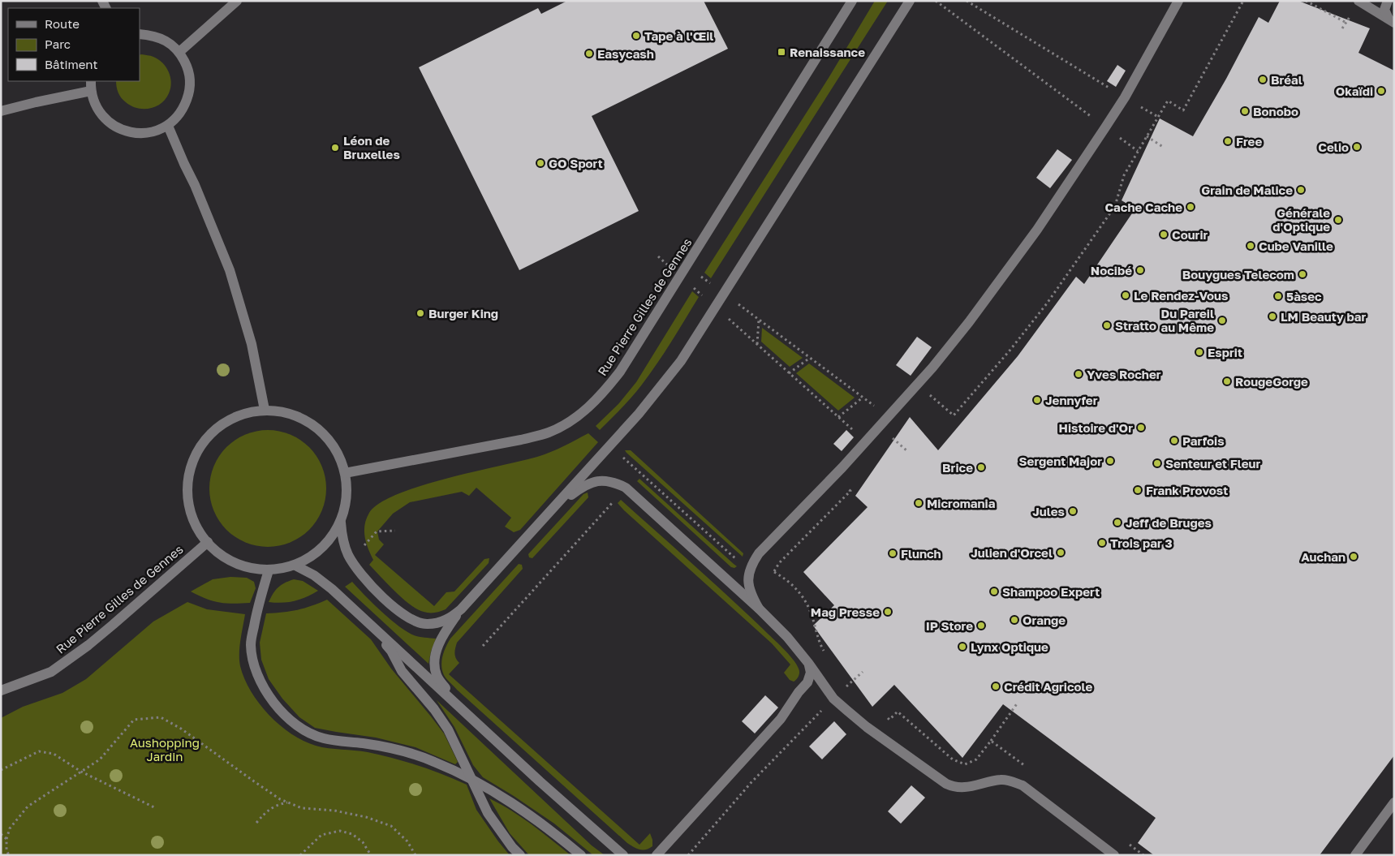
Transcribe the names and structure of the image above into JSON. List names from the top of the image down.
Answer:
{
  "streets": {
    "street": ["Rue Pierre Gilles de Gennes"]
  },
  "parks": ["Aushopping Jardin"],
  "places": {
    "other": [
      "Tape à l'Œil",
      "Easycash",
      "Bréal",
      "Okaïdi",
      "Bonobo",
      "Free",
      "Celio",
      "Léon de Bruxelles",
      "GO Sport",
      "Grain de Malice",
      "Cache Cache",
      "Générale d'Optique",
      "Courir",
      "Cube Vanille",
      "Nocibé",
      "Bouygues Telecom",
      "Le Rendez-Vous",
      "5àsec",
      "Burger King",
      "LM Beauty bar",
      "Du Pareil au Même",
      "Stratto",
      "Esprit",
      "Yves Rocher",
      "RougeGorge",
      "Jennyfer",
      "Histoire d'Or",
      "Parfois",
      "Sergent Major",
      "Senteur et Fleur",
      "Brice",
      "Frank Provost",
      "Micromania",
      "Jules",
      "Jeff de Bruges",
      "Trois par 3",
      "Julien d'Orcel",
      "Flunch",
      "Auchan",
      "Shampoo Expert",
      "Mag Presse",
      "Orange",
      "IP Store",
      "Lynx Optique",
      "Crédit Agricole"
    ],
    "transit": ["Renaissance"]
  },
  "legend": ["Route", "Parc", "Bâtiment"]
}
